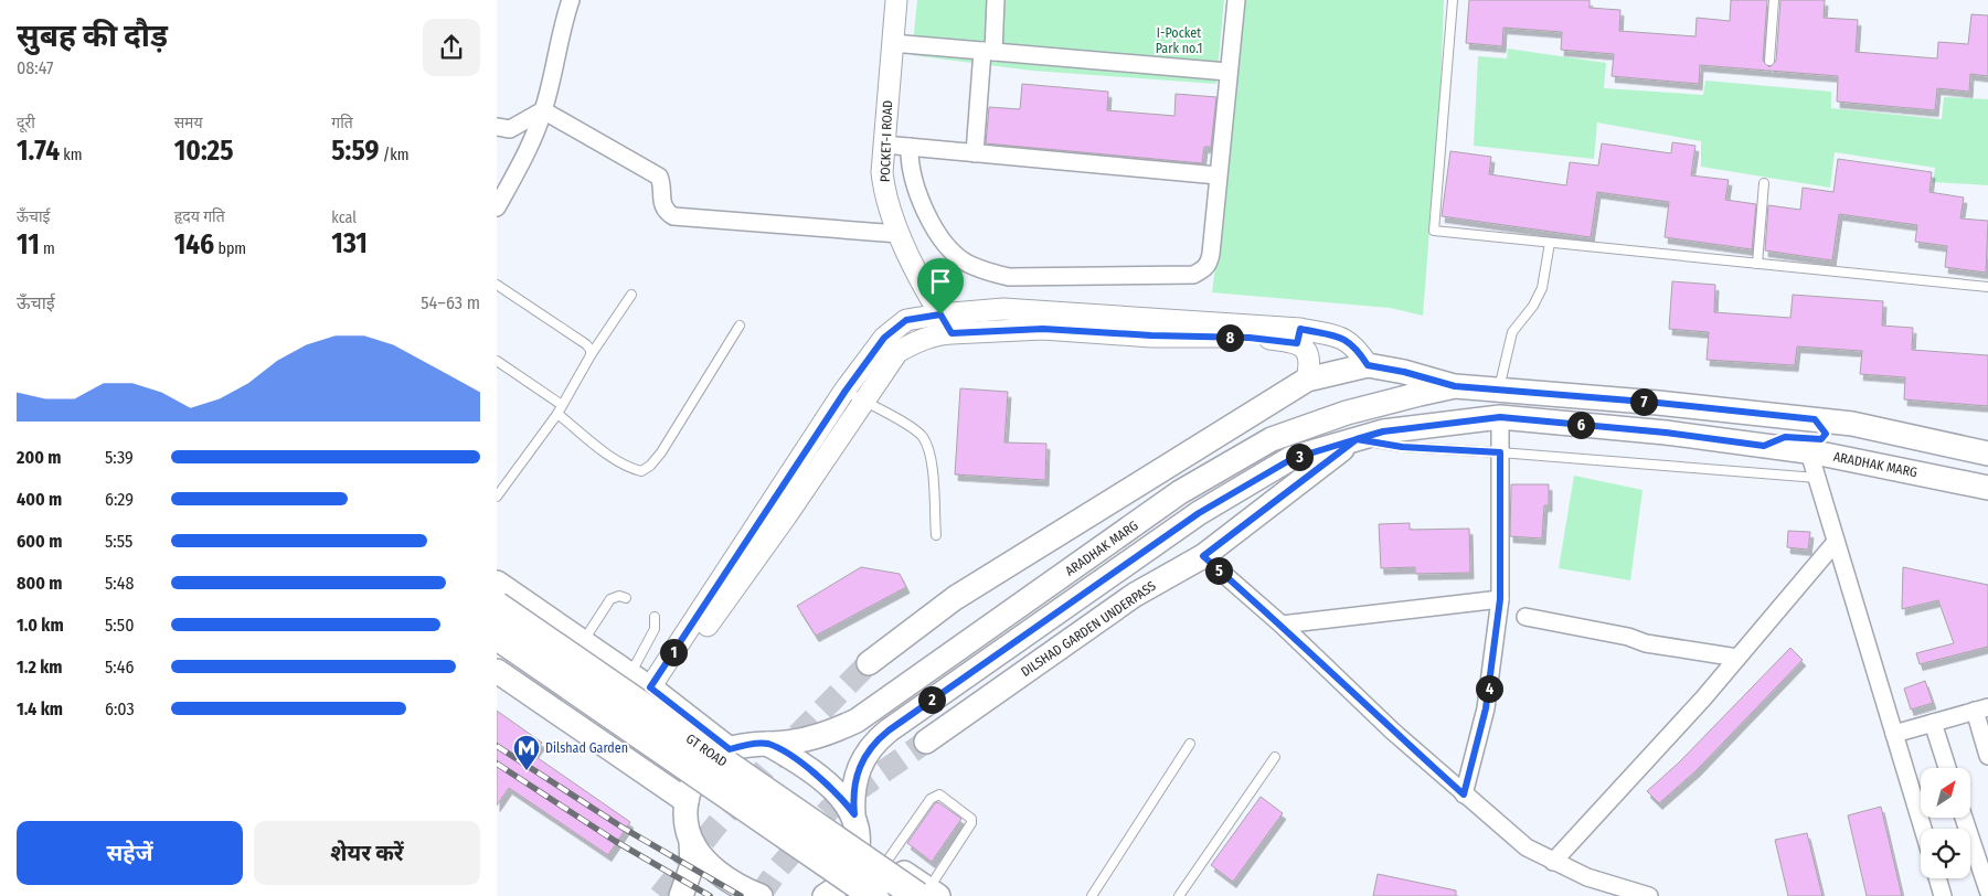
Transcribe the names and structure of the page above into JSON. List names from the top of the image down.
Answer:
{
  "streets": {
    "highway": ["GT ROAD"],
    "main road": ["ARADHAK MARG", "DILSHAD GARDEN UNDERPASS"],
    "street": ["POCKET-I ROAD"]
  },
  "crossings": [
    ["ARADHAK MARG", "DILSHAD GARDEN UNDERPASS"],
    ["ARADHAK MARG", "GT ROAD"]
  ],
  "parks": ["I-Pocket Park no.1"],
  "places": {
    "metro station": ["Dilshad Garden"]
  },
  "north": "top right",
  "page": {
    "heading": ["सुबह की दौड़", "08:47"],
    "stats": [
      ["दूरी", "1.74 km"],
      ["समय", "10:25"],
      ["गति", "5:59 /km"],
      ["ऊँचाई", "11 m"],
      ["हृदय गति", "146 bpm"],
      ["kcal", "131"]
    ],
    "chart": ["ऊँचाई", "54–63 m"],
    "pins": [
      "8",
      "7",
      "6",
      "3",
      "5",
      "1",
      "4",
      "2"
    ],
    "list": [
      {
        "name": "200 m",
        "note": "5:39"
      },
      {
        "name": "400 m",
        "note": "6:29"
      },
      {
        "name": "600 m",
        "note": "5:55"
      },
      {
        "name": "800 m",
        "note": "5:48"
      },
      {
        "name": "1.0 km",
        "note": "5:50"
      },
      {
        "name": "1.2 km",
        "note": "5:46"
      },
      {
        "name": "1.4 km",
        "note": "6:03"
      }
    ],
    "buttons": ["सहेजें", "शेयर करें"]
  }
}
